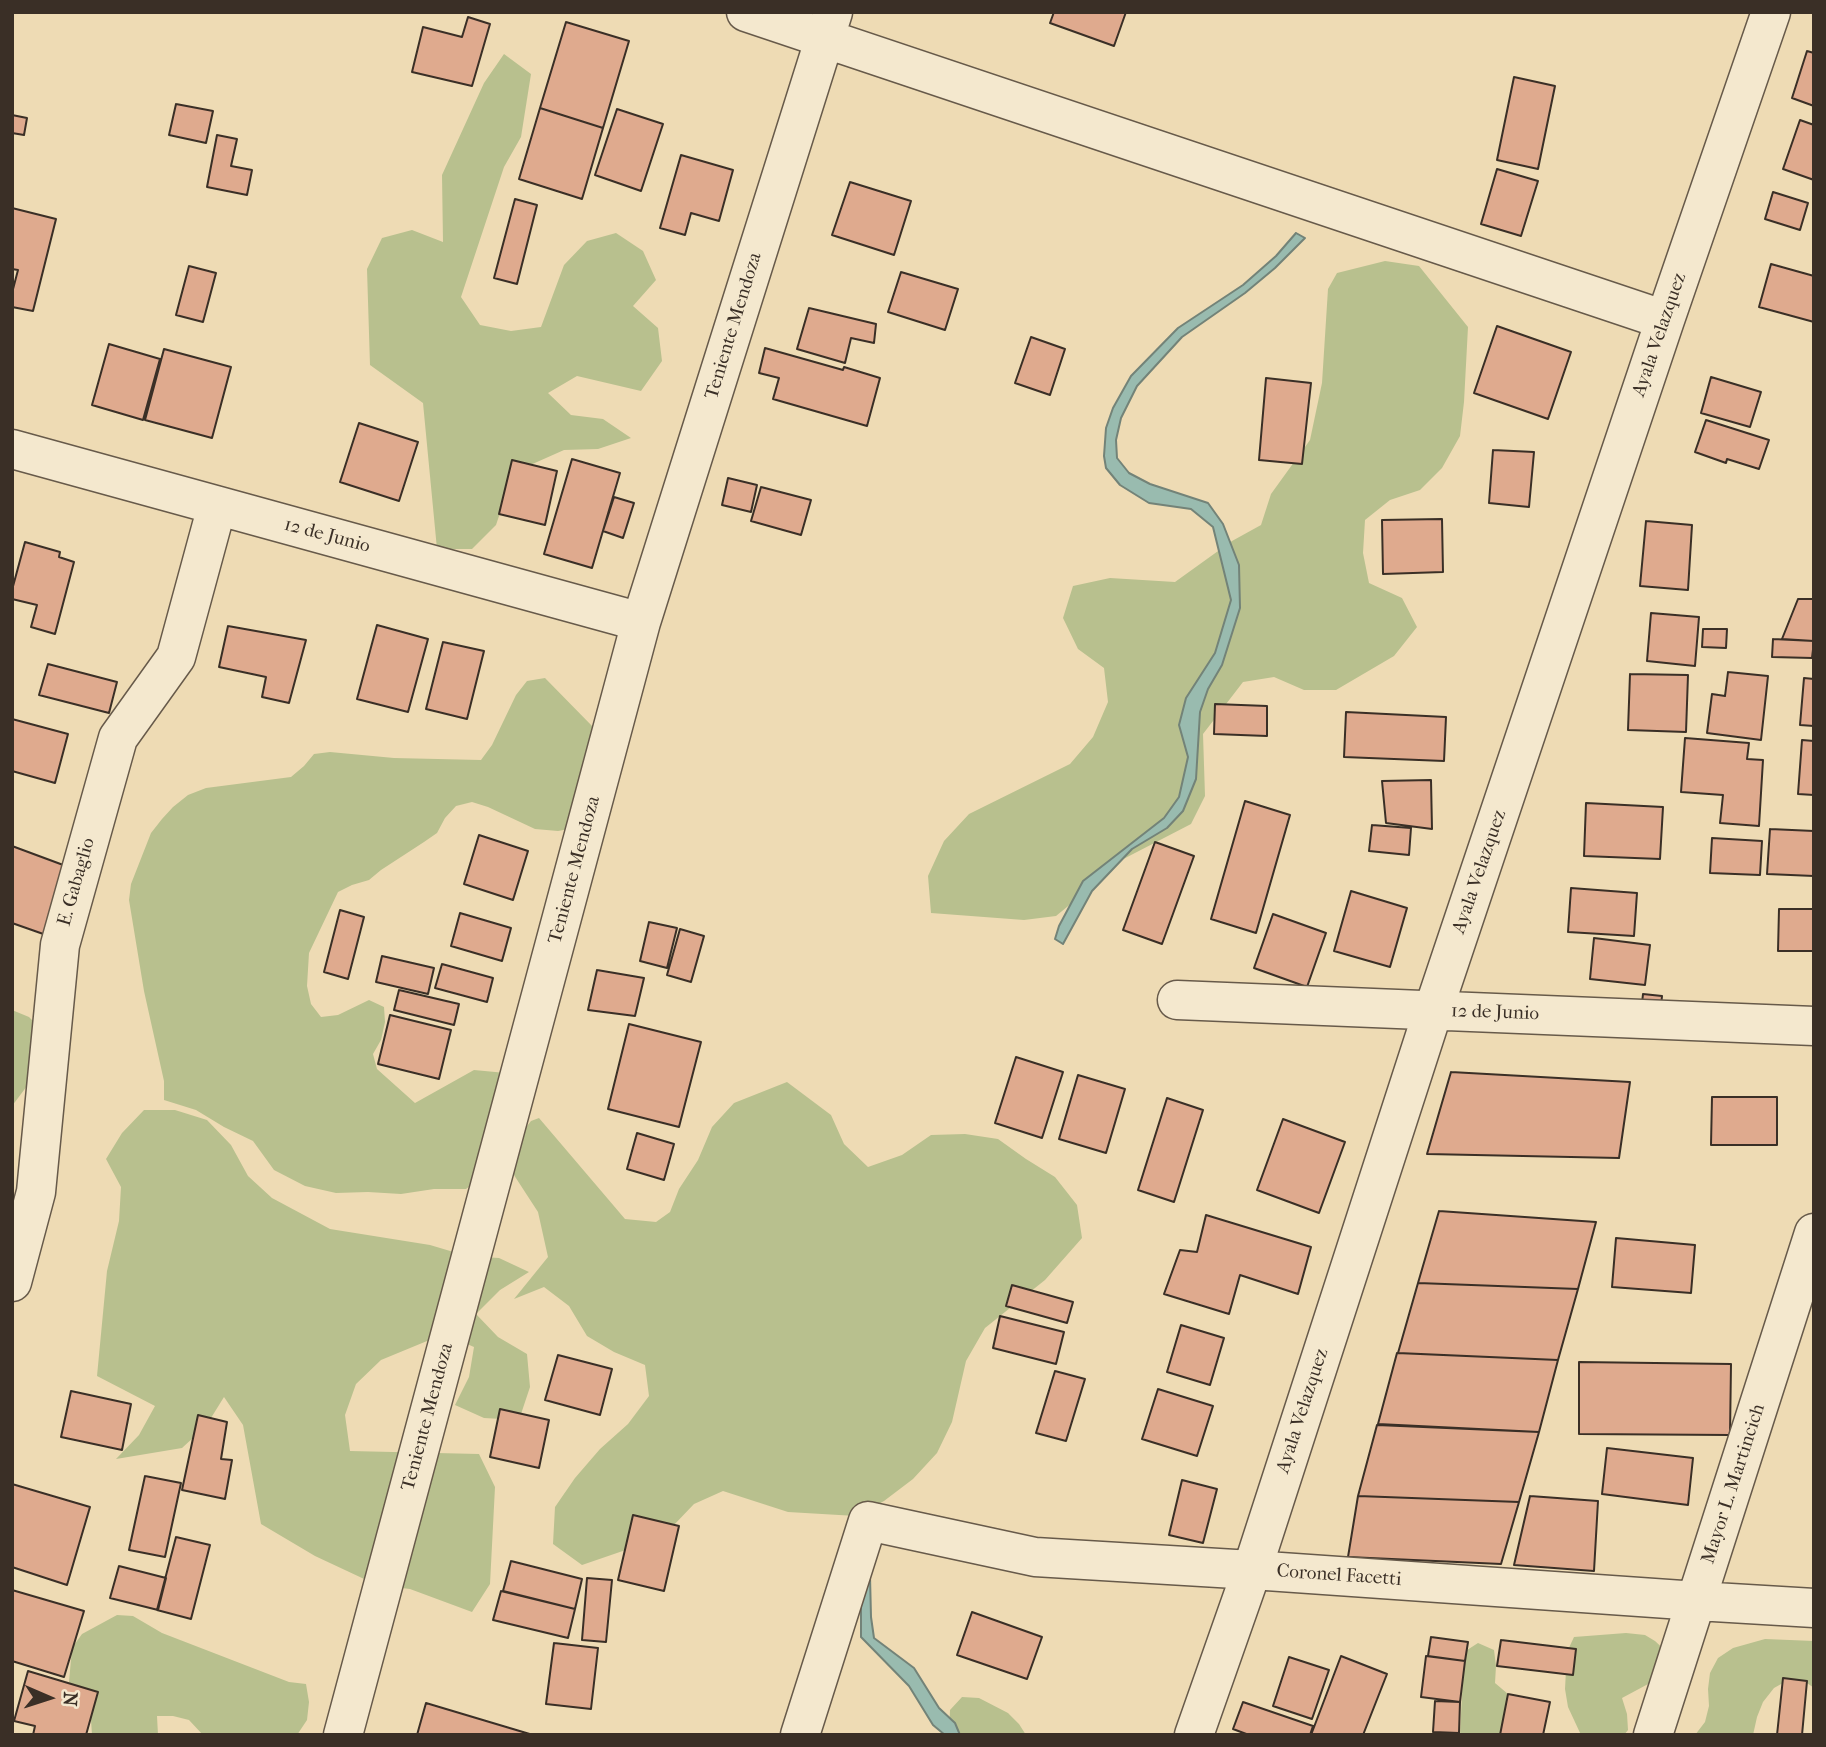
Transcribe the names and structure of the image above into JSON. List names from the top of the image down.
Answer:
{
  "streets": {
    "street": [
      "Teniente Mendoza",
      "Ayala Velazquez",
      "12 de Junio",
      "E. Gabaglio",
      "Mayor L. Martincich",
      "Coronel Facetti"
    ]
  },
  "crossings": [
    ["Teniente Mendoza", "12 de Junio"],
    ["Ayala Velazquez", "12 de Junio"],
    ["Ayala Velazquez", "Coronel Facetti"],
    ["12 de Junio", "E. Gabaglio"],
    ["Mayor L. Martincich", "Coronel Facetti"]
  ],
  "north": "right"
}
